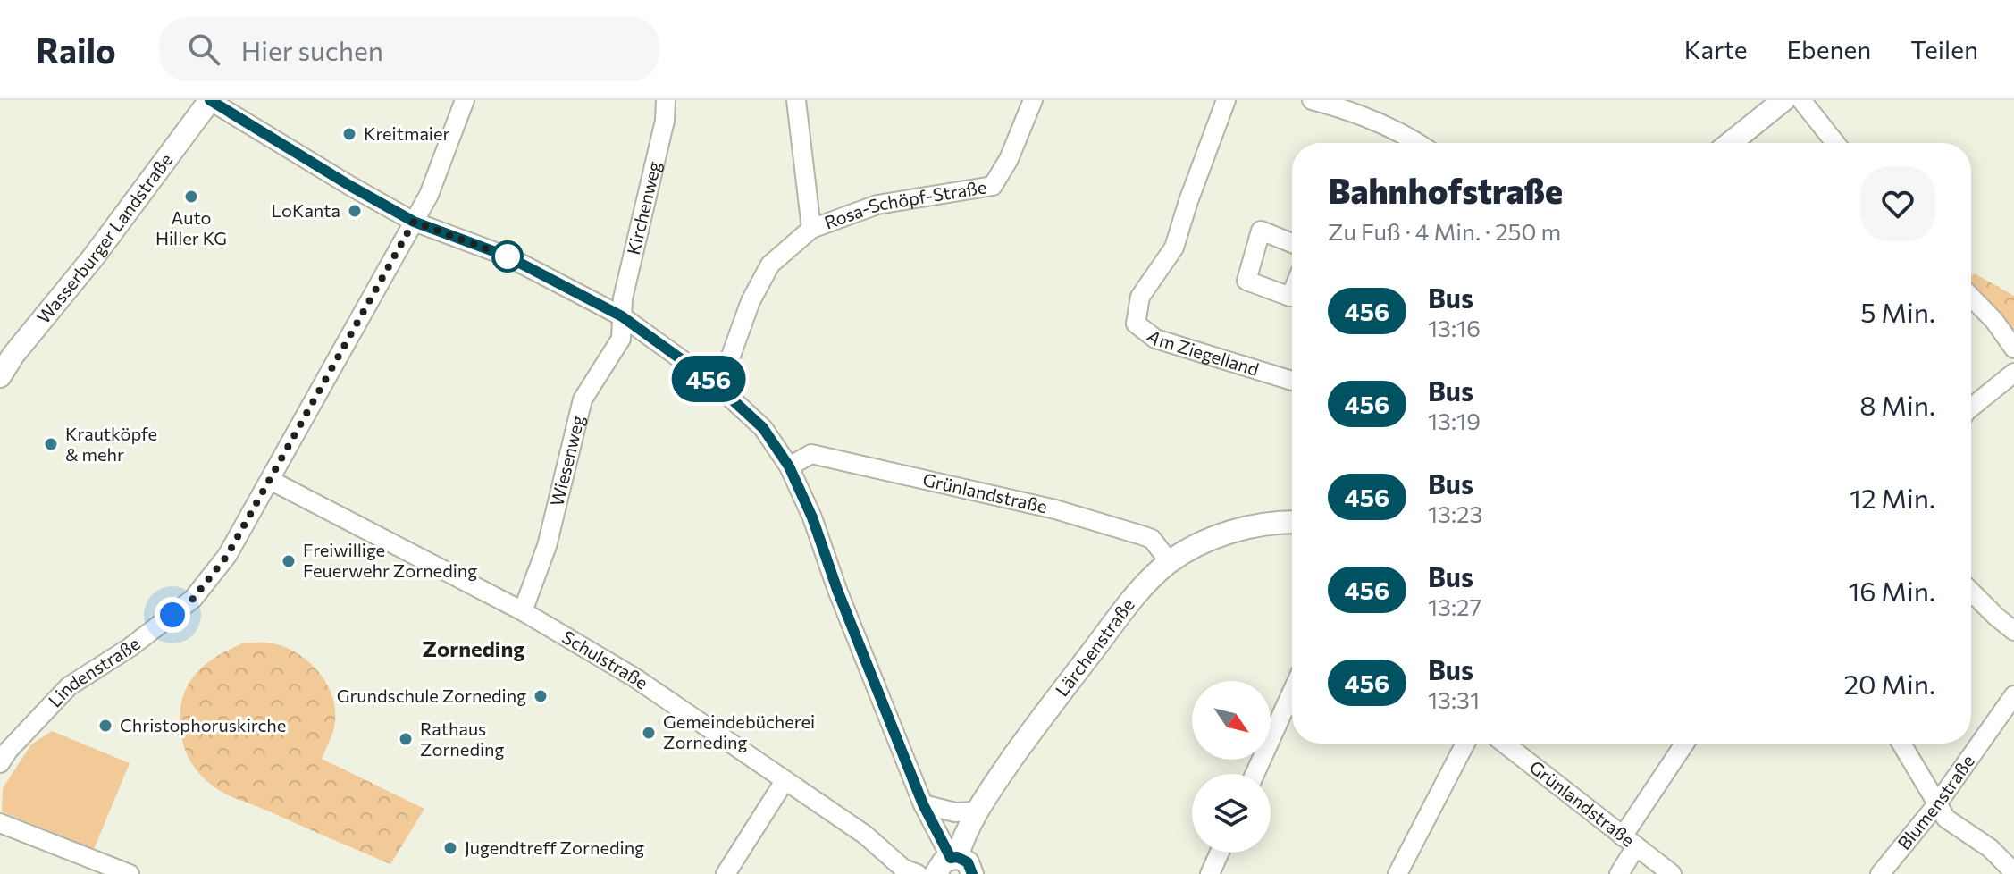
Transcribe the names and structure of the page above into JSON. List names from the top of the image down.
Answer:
{
  "streets": {
    "street": [
      "Rosa-Schöpf-Straße",
      "Kirchenweg",
      "Wasserburger Landstraße",
      "Am Ziegelland",
      "Wiesenweg",
      "Grünlandstraße",
      "Lärchenstraße",
      "Schulstraße",
      "Lindenstraße",
      "Blumenstraße"
    ]
  },
  "crossings": [
    ["Kirchenweg", "Wiesenweg"],
    ["Wiesenweg", "Schulstraße"],
    ["Grünlandstraße", "Lärchenstraße"],
    ["Schulstraße", "Lindenstraße"]
  ],
  "districts": ["Zorneding"],
  "places": [
    "Kreitmaier",
    "Auto Hiller KG",
    "LoKanta",
    "Krautköpfe & mehr",
    "Freiwillige Feuerwehr Zorneding",
    "Grundschule Zorneding",
    "Christophoruskirche",
    "Gemeindebücherei Zorneding",
    "Rathaus Zorneding",
    "Jugendtreff Zorneding"
  ],
  "lines": ["bus line 456"],
  "north": "bottom right",
  "page": {
    "header": "Railo",
    "search": "Hier suchen",
    "nav": ["Karte", "Ebenen", "Teilen"],
    "on_map": "456",
    "heading": ["Bahnhofstraße", "Zu Fuß · 4 Min. · 250 m"],
    "list": [
      {
        "mark": "456",
        "name": "Bus",
        "note": "13:16",
        "value": "5 Min."
      },
      {
        "mark": "456",
        "name": "Bus",
        "note": "13:19",
        "value": "8 Min."
      },
      {
        "mark": "456",
        "name": "Bus",
        "note": "13:23",
        "value": "12 Min."
      },
      {
        "mark": "456",
        "name": "Bus",
        "note": "13:27",
        "value": "16 Min."
      },
      {
        "mark": "456",
        "name": "Bus",
        "note": "13:31",
        "value": "20 Min."
      }
    ]
  }
}
